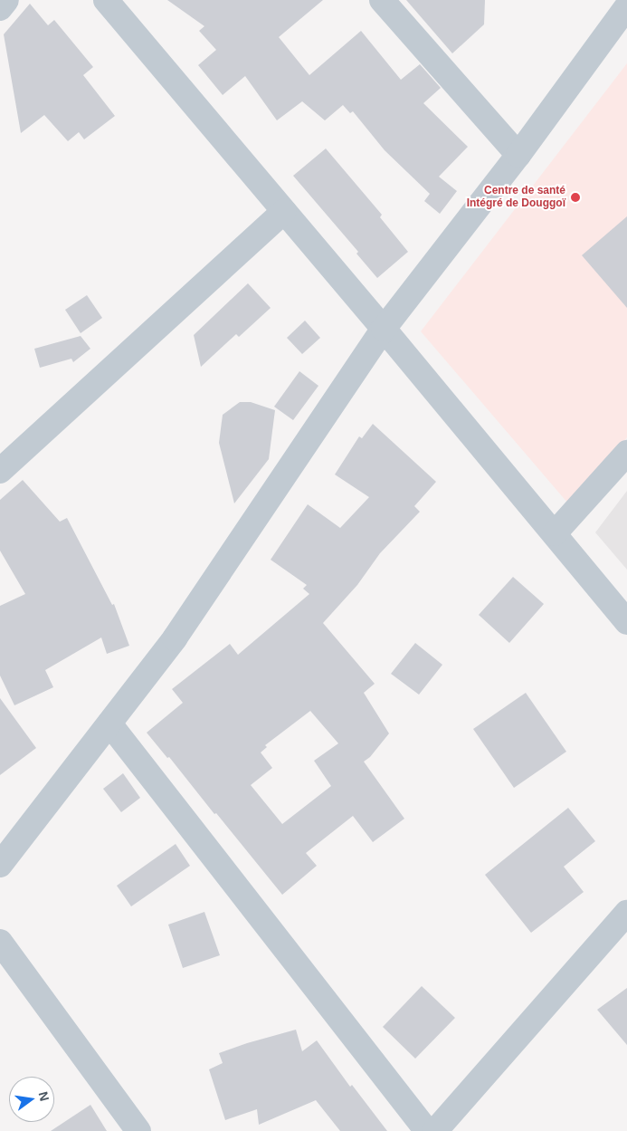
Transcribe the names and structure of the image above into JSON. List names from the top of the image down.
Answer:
{
  "places": ["Centre de santé Intégré de Douggoï"],
  "north": "right"
}
